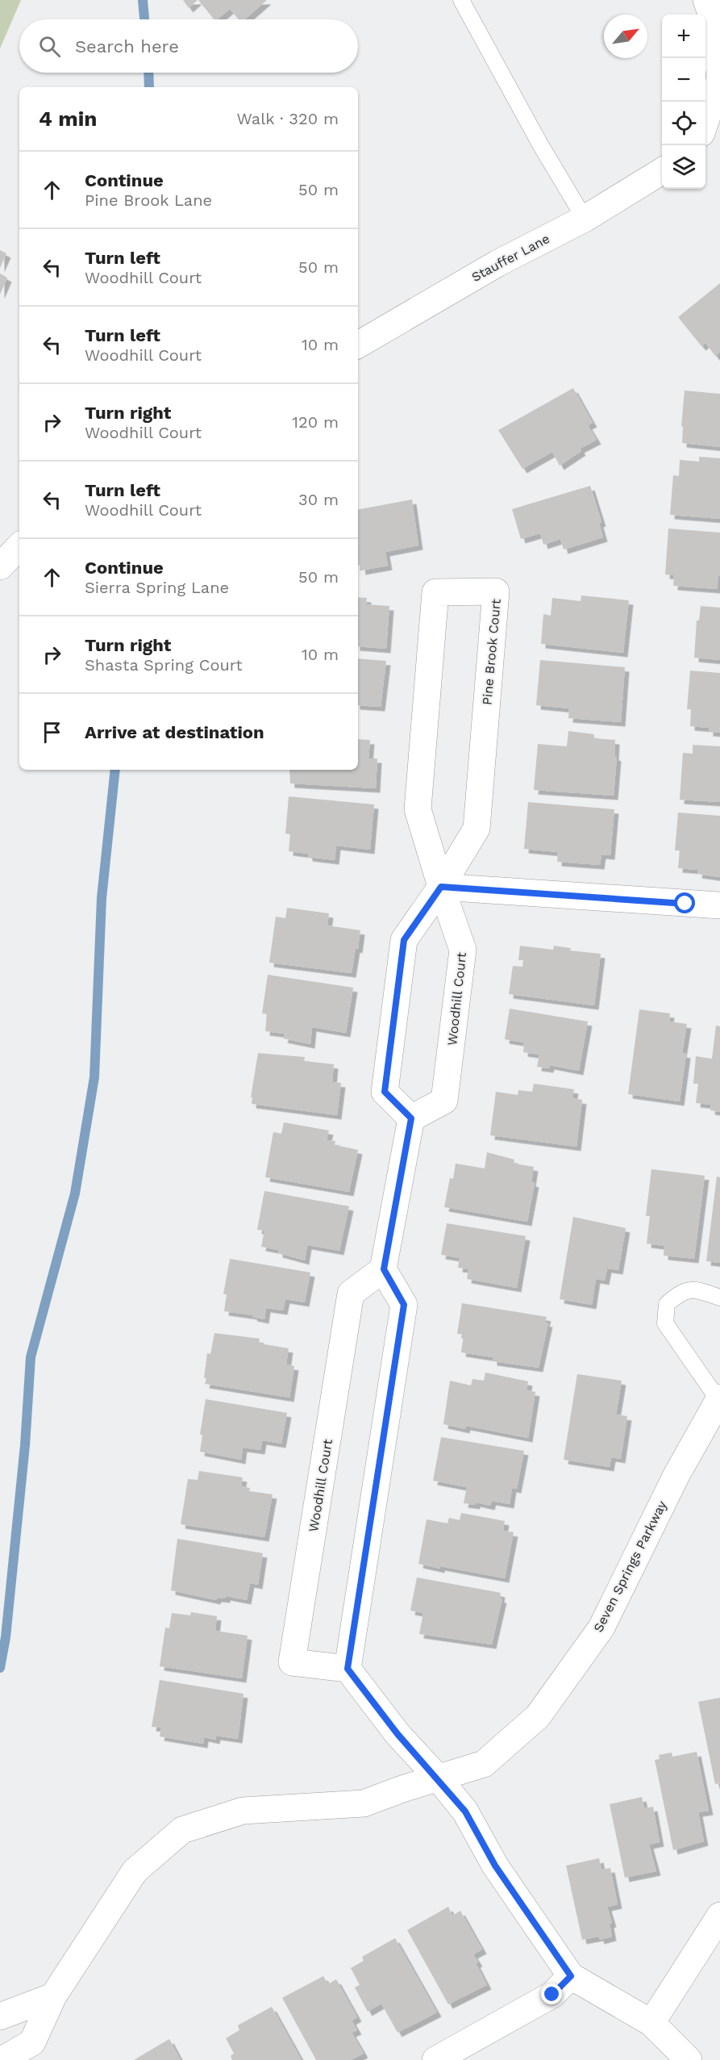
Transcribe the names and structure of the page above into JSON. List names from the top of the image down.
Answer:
{
  "streets": {
    "street": [
      "Stauffer Lane",
      "Pine Brook Court",
      "Woodhill Court",
      "Seven Springs Parkway"
    ]
  },
  "crossings": [
    ["Pine Brook Court", "Woodhill Court"]
  ],
  "north": "top right",
  "page": {
    "map_buttons": ["+", "−"],
    "search": "Search here",
    "heading": ["4 min", "Walk · 320 m"],
    "list": [
      ["Continue", "Pine Brook Lane", "50 m"],
      ["Turn left", "Woodhill Court", "50 m"],
      ["Turn left", "Woodhill Court", "10 m"],
      ["Turn right", "Woodhill Court", "120 m"],
      ["Turn left", "Woodhill Court", "30 m"],
      ["Continue", "Sierra Spring Lane", "50 m"],
      ["Turn right", "Shasta Spring Court", "10 m"],
      "Arrive at destination"
    ]
  }
}
